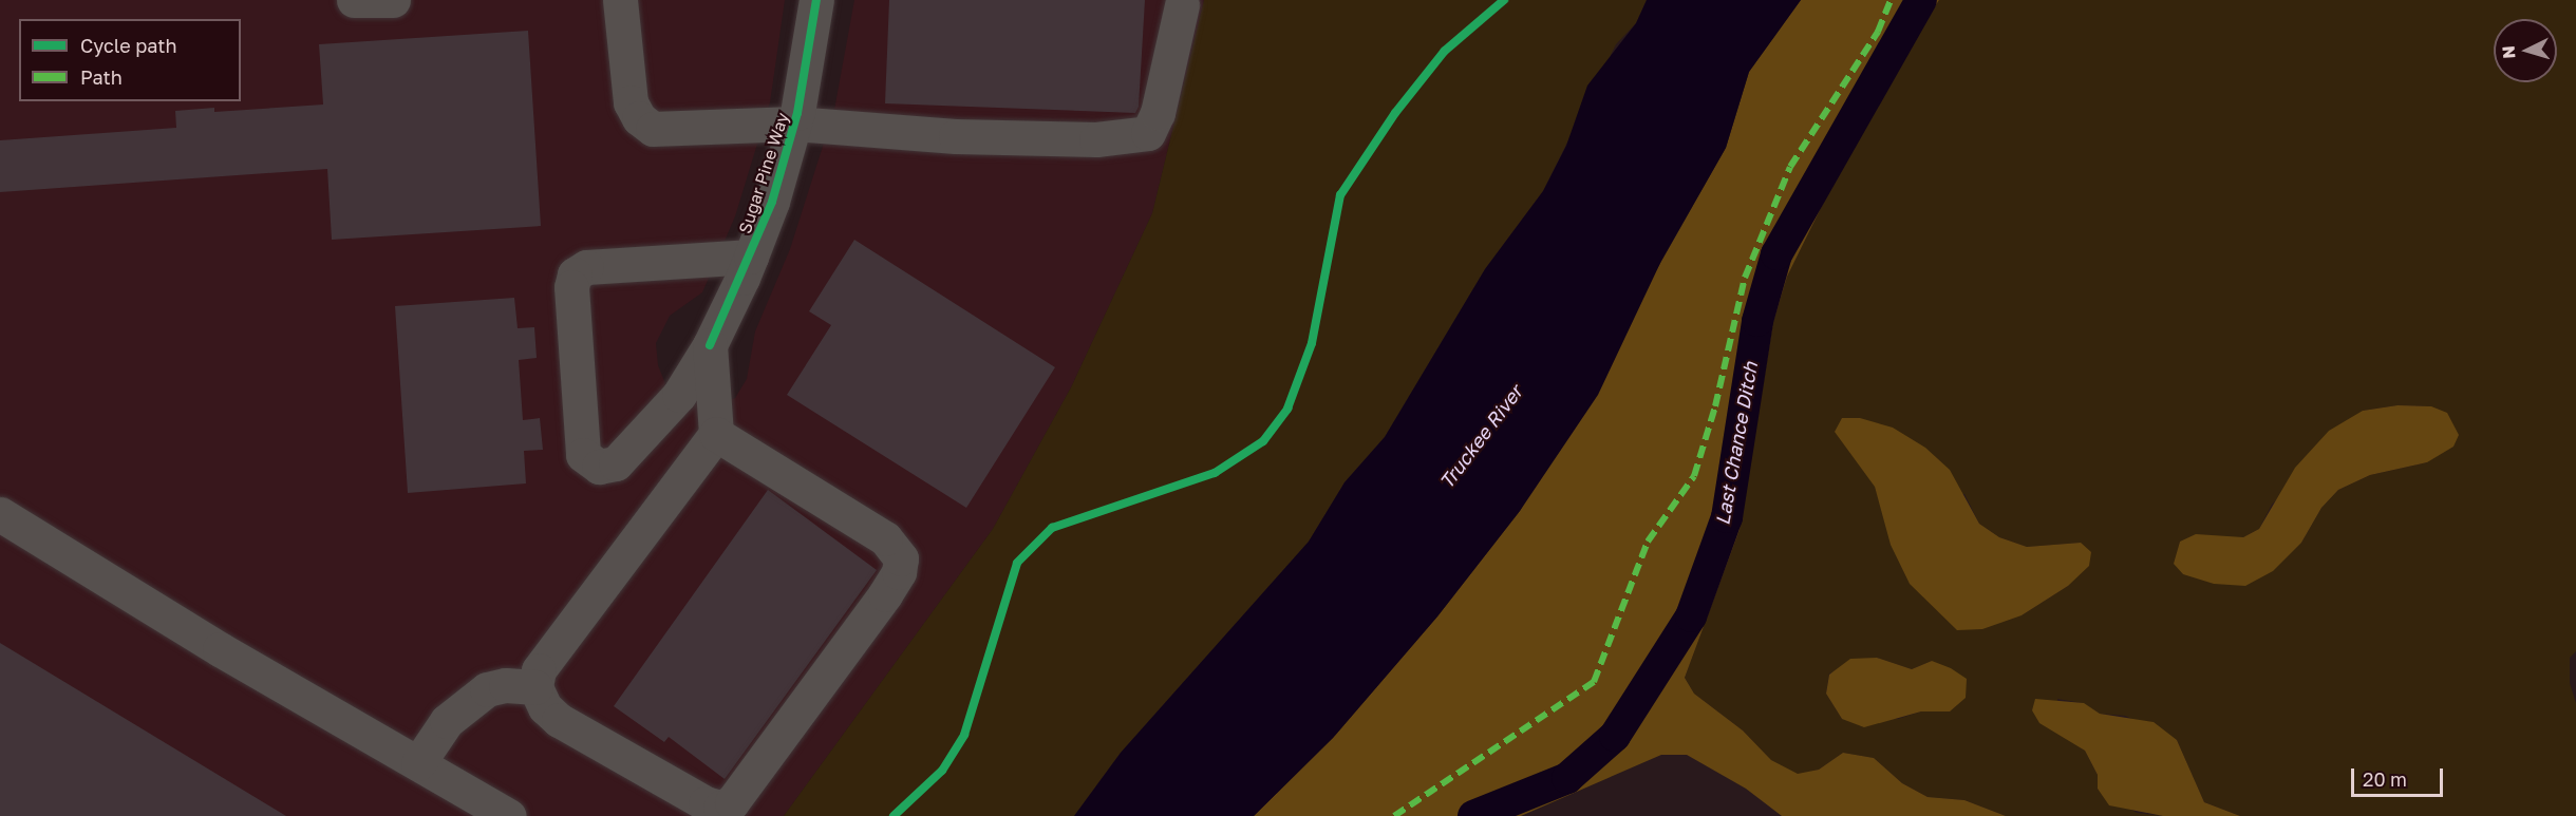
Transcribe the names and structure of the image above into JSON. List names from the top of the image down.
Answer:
{
  "streets": {
    "street": ["Sugar Pine Way"]
  },
  "water": ["Truckee River", "Last Chance Ditch"],
  "legend": ["Cycle path", "Path"],
  "scale_bar": "20 m",
  "north": "left"
}
